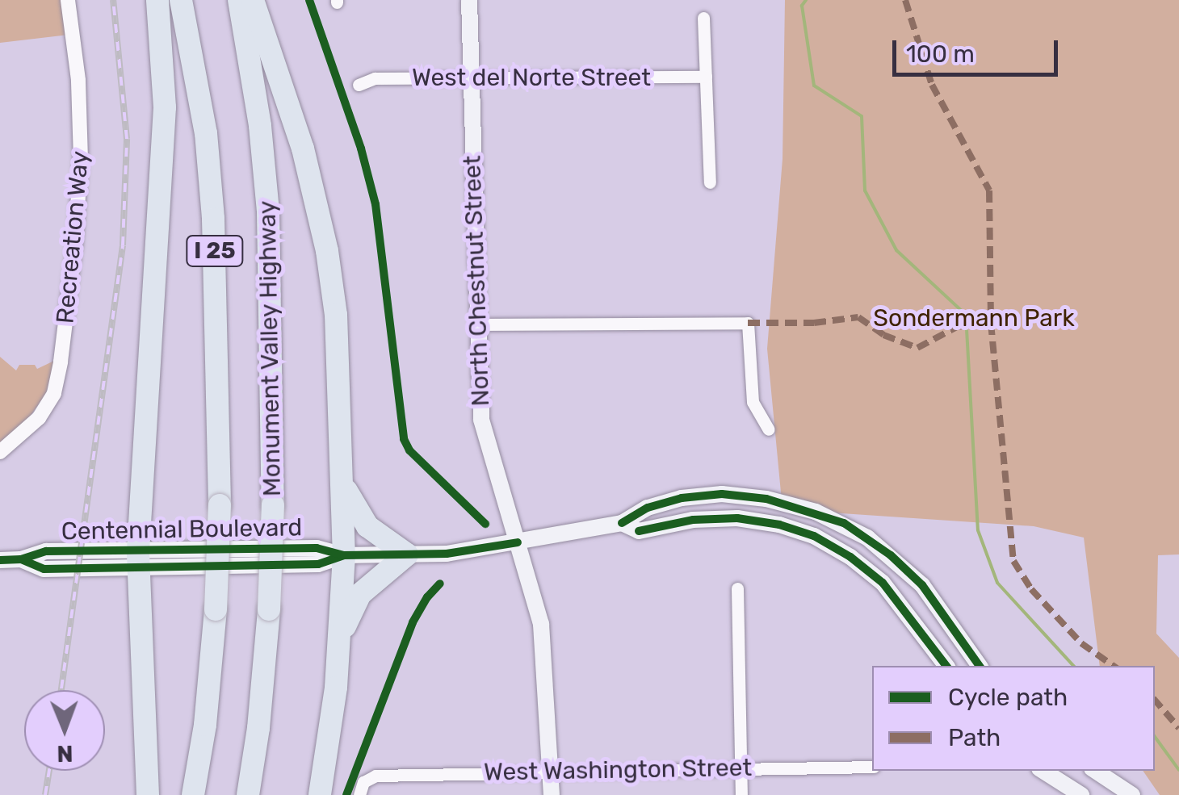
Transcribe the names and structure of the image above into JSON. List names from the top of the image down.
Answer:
{
  "streets": {
    "highway": ["I 25", "Monument Valley Highway"],
    "main road": ["North Chestnut Street", "Centennial Boulevard"],
    "street": ["West del Norte Street", "Recreation Way", "West Washington Street"]
  },
  "crossings": [
    ["West del Norte Street", "North Chestnut Street"],
    ["North Chestnut Street", "Centennial Boulevard"],
    ["North Chestnut Street", "West Washington Street"]
  ],
  "parks": ["Sondermann Park"],
  "legend": ["Cycle path", "Path"],
  "scale_bar": "100 m",
  "north": "bottom"
}
